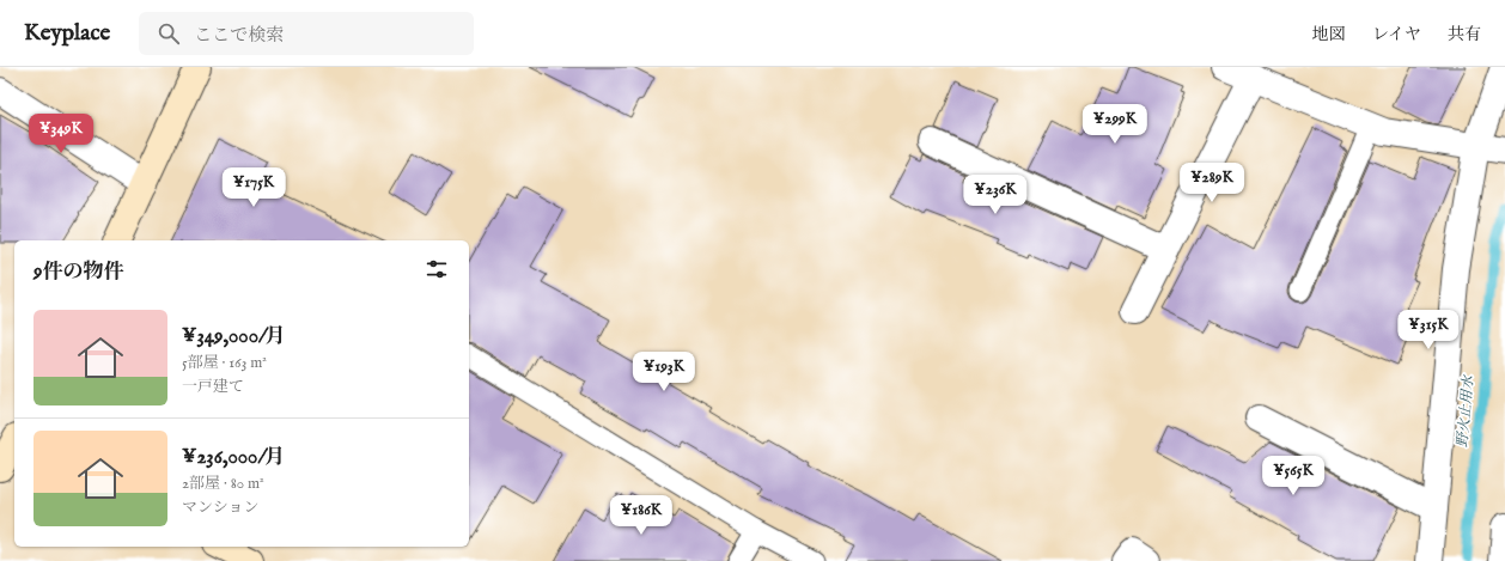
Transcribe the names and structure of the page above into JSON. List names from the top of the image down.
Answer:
{
  "water": ["野火止用水"],
  "page": {
    "header": "Keyplace",
    "search": "ここで検索",
    "nav": ["地図", "レイヤ", "共有"],
    "price": [
      "¥299K",
      "¥349K",
      "¥289K",
      "¥175K",
      "¥236K",
      "¥315K",
      "¥193K",
      "¥565K",
      "¥186K"
    ],
    "heading": "9件の物件",
    "list": [
      {
        "name": "¥349,000/月",
        "note": "5部屋 · 163 m² · 一戸建て"
      },
      {
        "name": "¥236,000/月",
        "note": "2部屋 · 80 m² · マンション"
      }
    ]
  }
}
